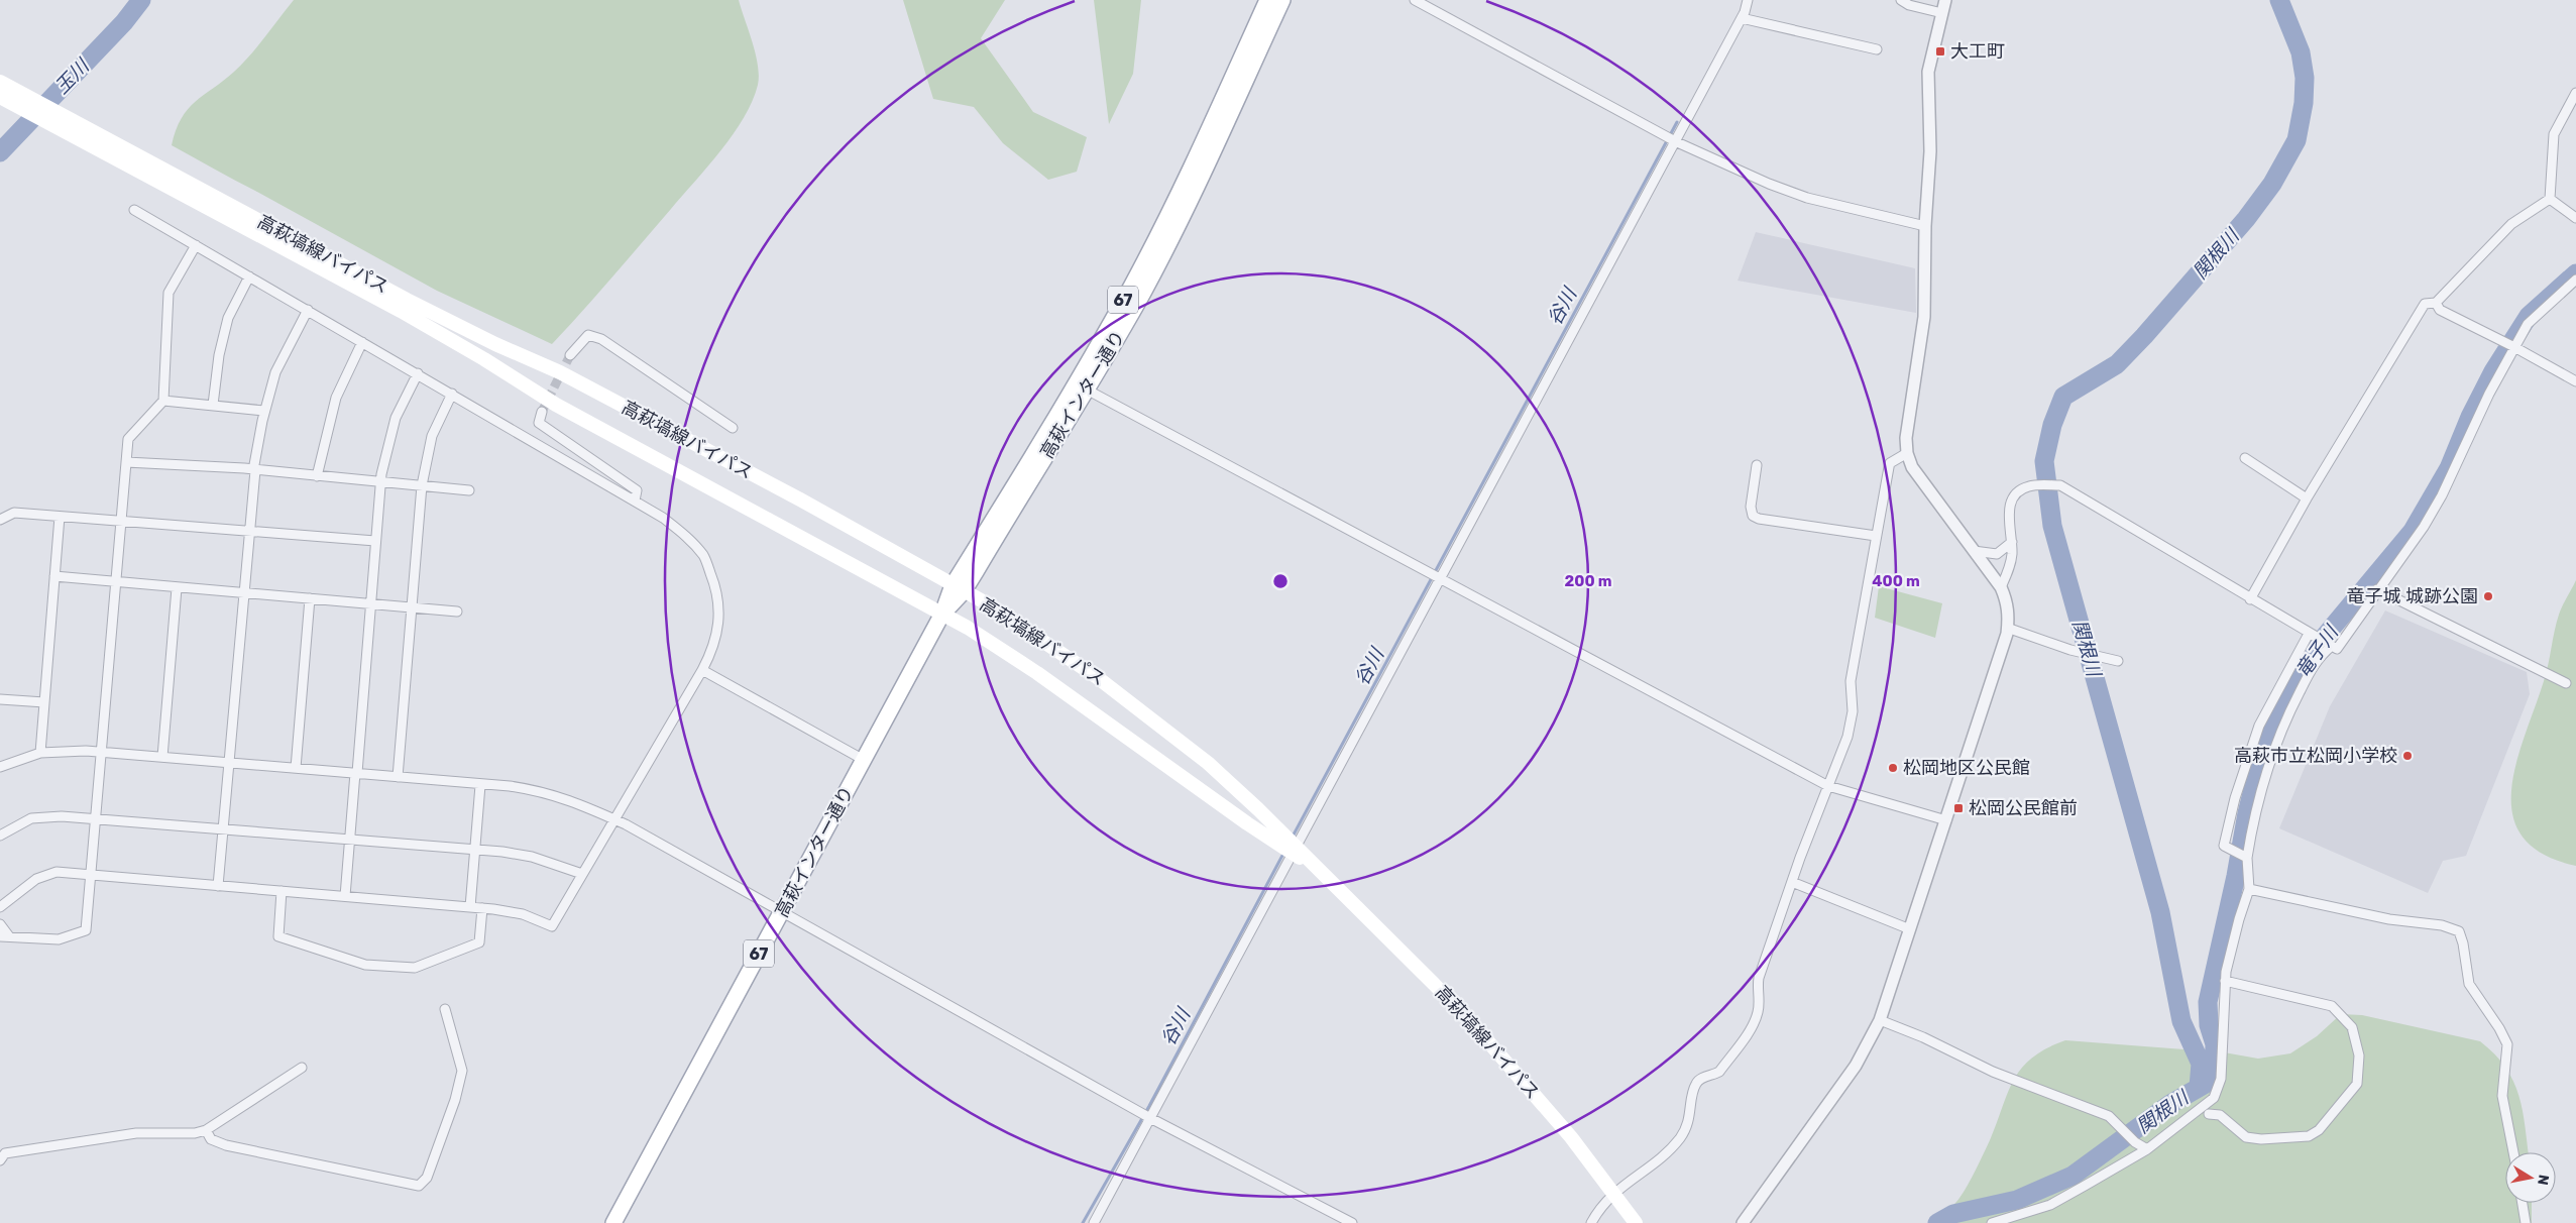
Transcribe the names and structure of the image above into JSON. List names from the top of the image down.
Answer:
{
  "streets": {
    "main road": ["高萩塙線バイパス", "67", "高萩インター通り"]
  },
  "crossings": [
    ["高萩塙線バイパス", "高萩インター通り"]
  ],
  "water": [
    "玉川",
    "関根川",
    "谷川",
    "竜子川"
  ],
  "places": {
    "transit": ["大工町", "松岡公民館前"],
    "other": ["竜子城 城跡公園", "高萩市立松岡小学校", "松岡地区公民館"]
  },
  "north": "right",
  "rings": ["200 m", "400 m"]
}
